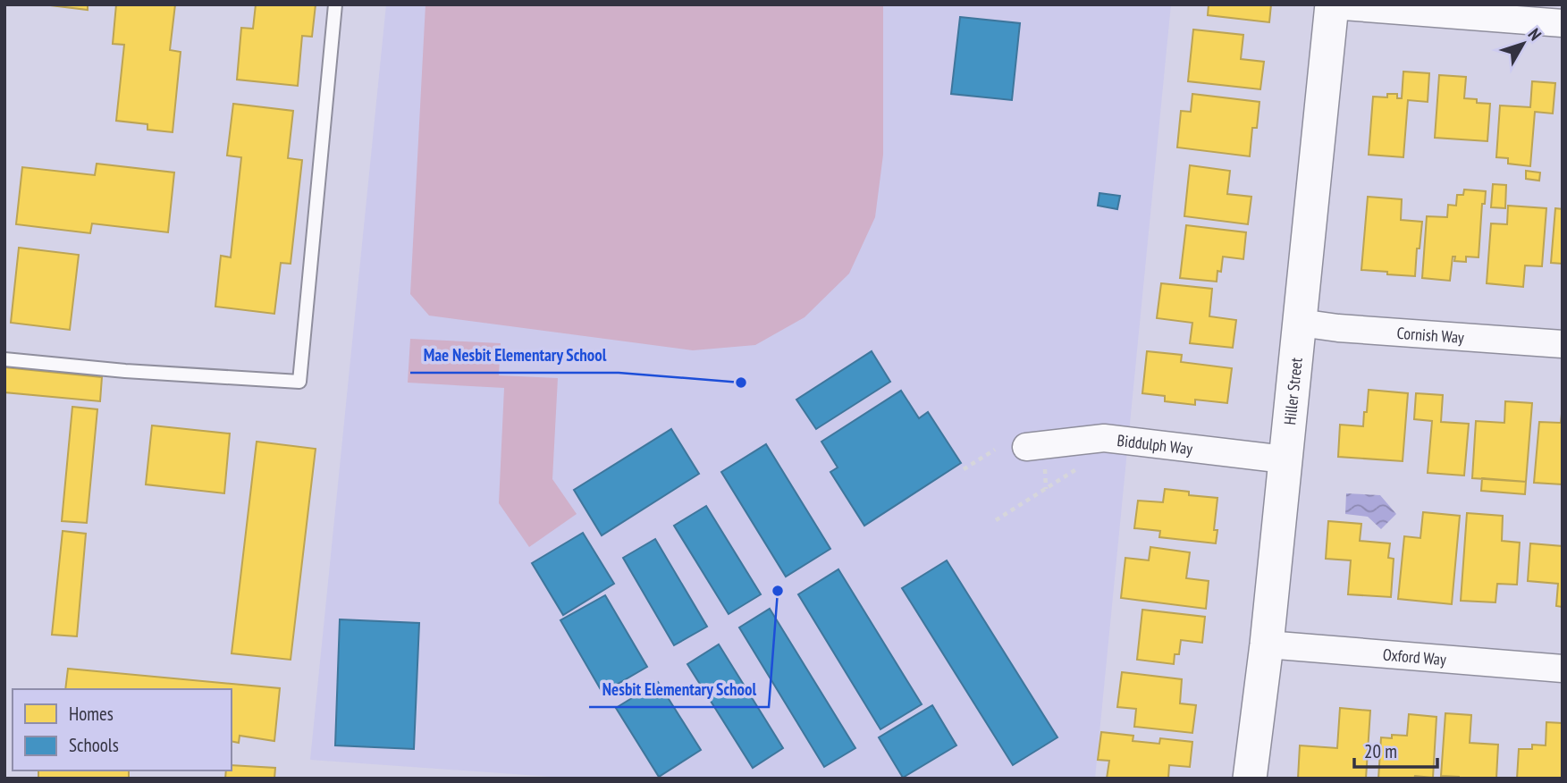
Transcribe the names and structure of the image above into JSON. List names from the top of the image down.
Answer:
{
  "streets": {
    "street": [
      "Cornish Way",
      "Hiller Street",
      "Biddulph Way",
      "Oxford Way"
    ]
  },
  "crossings": [
    ["Cornish Way", "Hiller Street"],
    ["Hiller Street", "Biddulph Way"],
    ["Hiller Street", "Oxford Way"]
  ],
  "places": ["Mae Nesbit Elementary School", "Nesbit Elementary School"],
  "legend": ["Homes", "Schools"],
  "scale_bar": "20 m",
  "north": "top right"
}
